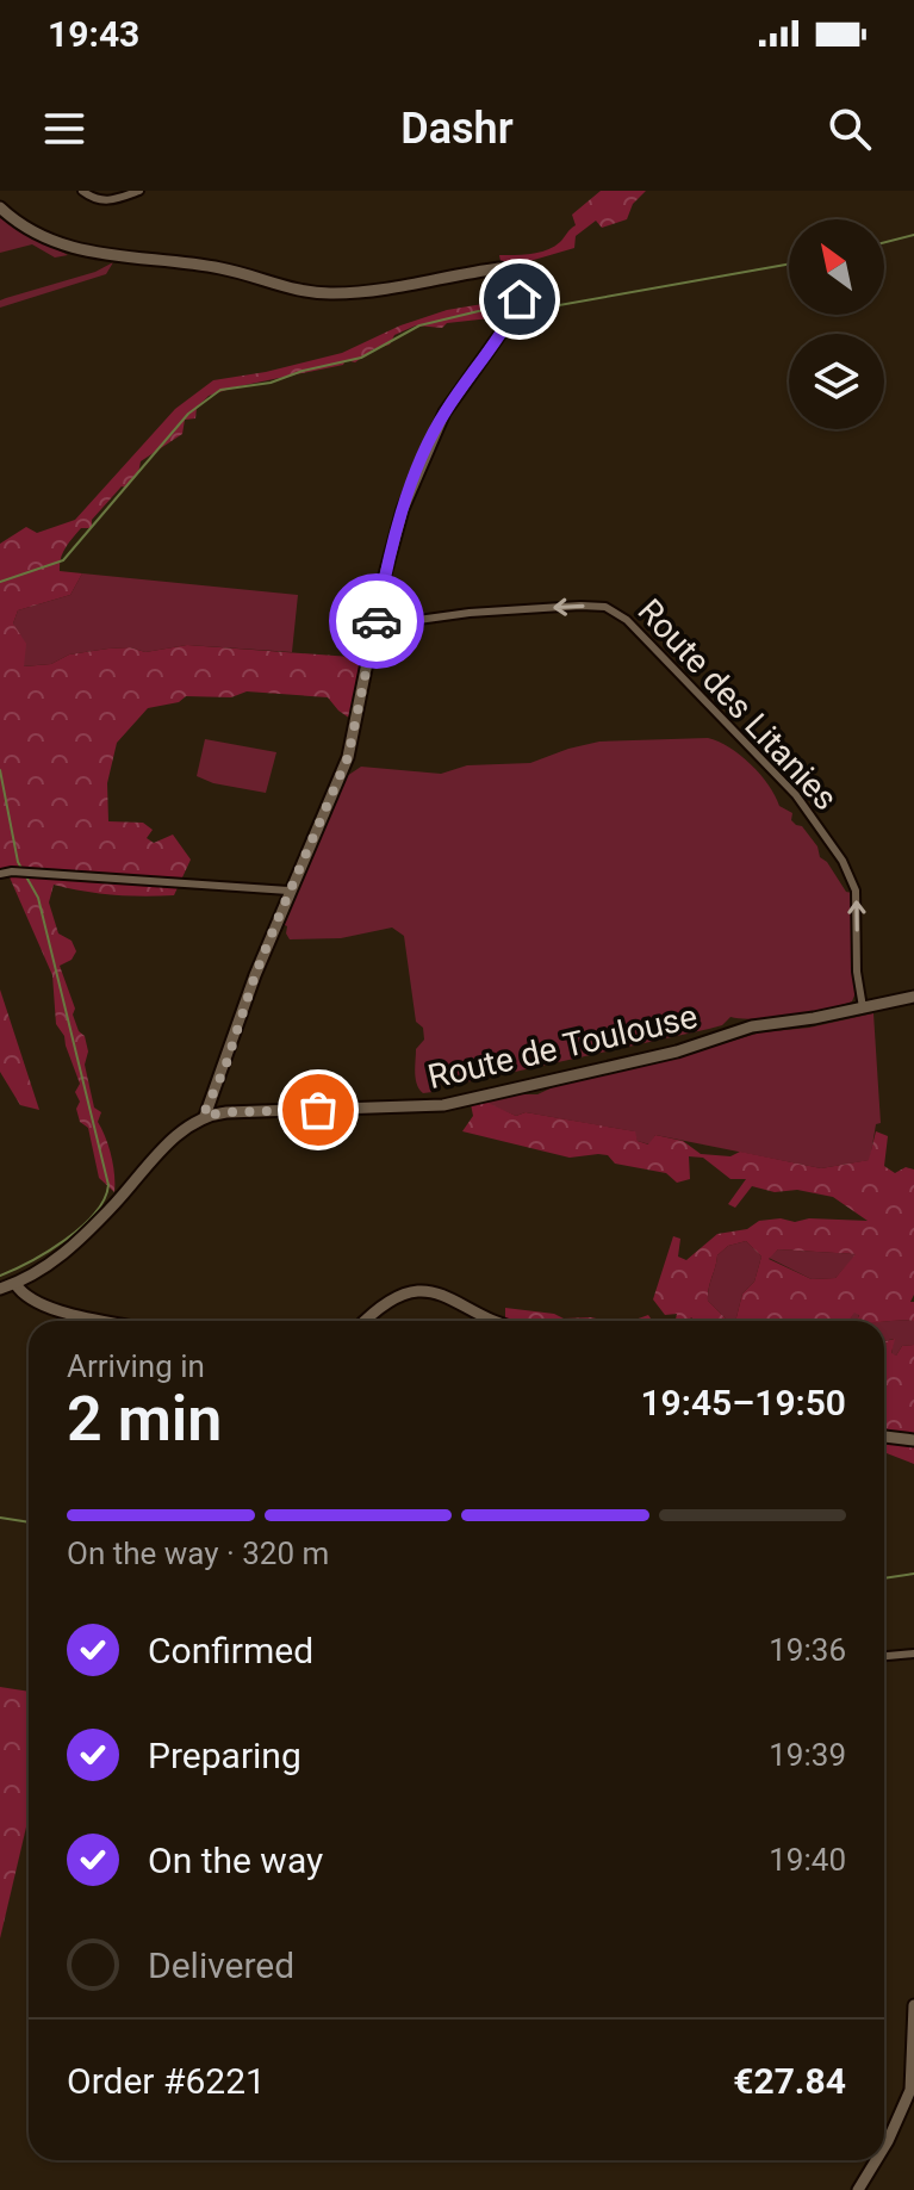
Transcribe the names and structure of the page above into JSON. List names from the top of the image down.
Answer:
{
  "streets": {
    "street": ["Route des Litanies", "Route de Toulouse"]
  },
  "crossings": [
    ["Route des Litanies", "Route de Toulouse"]
  ],
  "one_way": ["Route des Litanies"],
  "north": "top left",
  "page": {
    "status": "19:43",
    "header": "Dashr",
    "heading": ["2 min", "Arriving in", "19:45–19:50"],
    "panel": ["Order #6221", "€27.84"],
    "bar": "On the way · 320 m",
    "list": [
      ["Confirmed", "19:36"],
      ["Preparing", "19:39"],
      ["On the way", "19:40"],
      "Delivered"
    ]
  }
}
